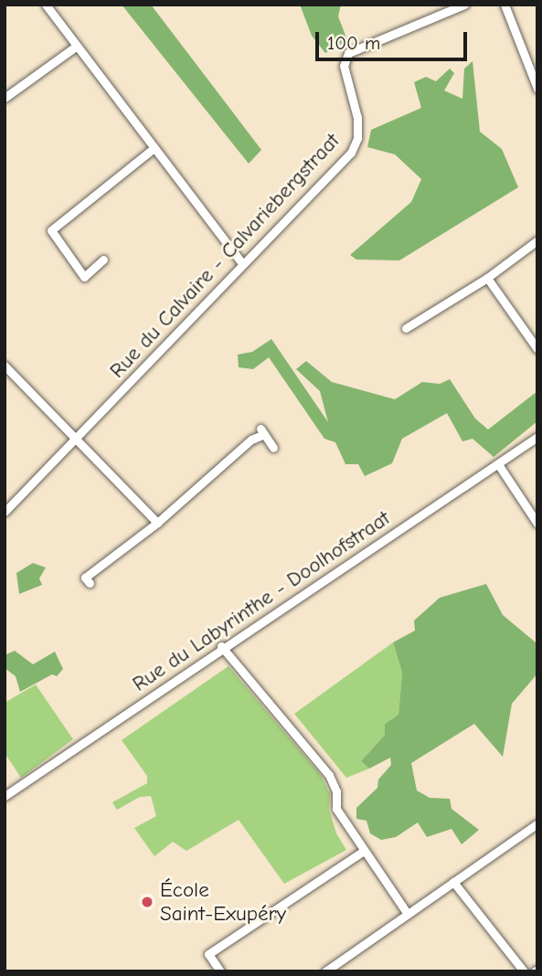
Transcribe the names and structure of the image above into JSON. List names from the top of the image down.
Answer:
{
  "streets": {
    "street": ["Rue du Calvaire - Calvariebergstraat", "Rue du Labyrinthe - Doolhofstraat"]
  },
  "places": ["École Saint-Exupéry"],
  "scale_bar": "100 m"
}
